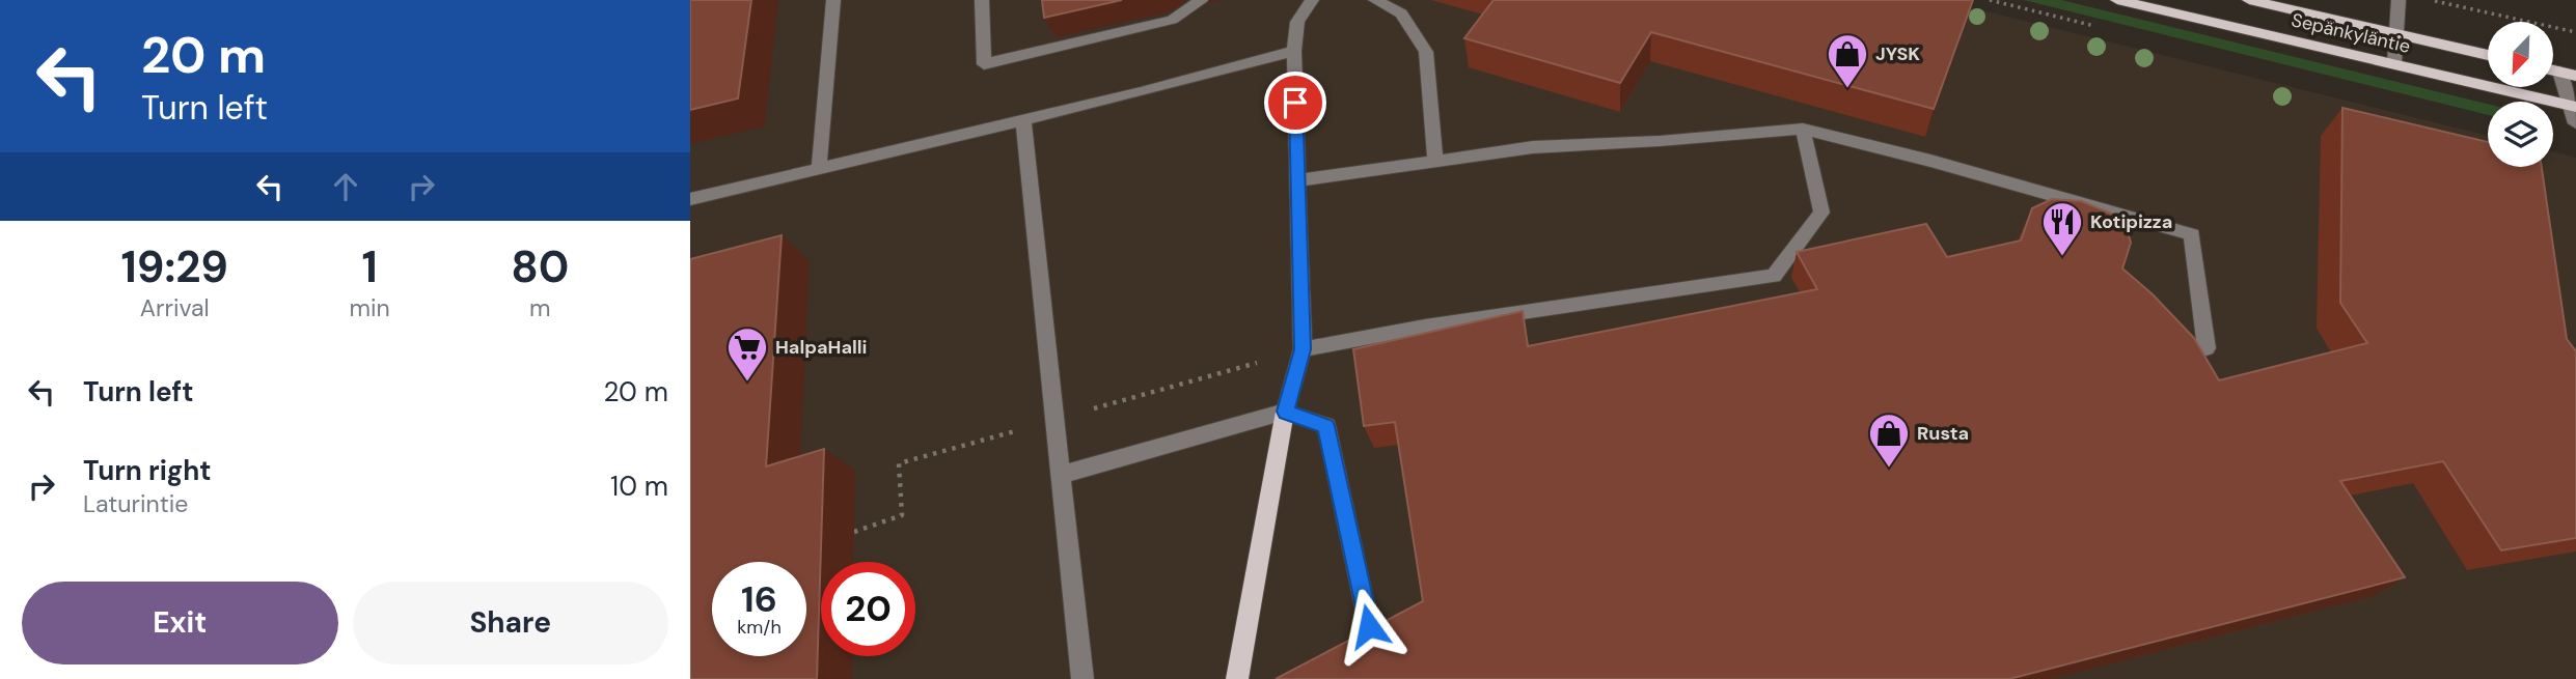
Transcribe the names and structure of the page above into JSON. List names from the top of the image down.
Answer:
{
  "streets": {
    "main road": ["Sepänkyläntie"]
  },
  "places": {
    "shop": ["JYSK", "Rusta"],
    "restaurant": ["Kotipizza"],
    "supermarket": ["HalpaHalli"]
  },
  "north": "bottom left",
  "page": {
    "turn": ["20 m", "Turn left"],
    "eta": [
      "19:29",
      "Arrival",
      "1",
      "min",
      "80",
      "m"
    ],
    "list": [
      {
        "name": "Turn left",
        "value": "20 m"
      },
      {
        "name": "Turn right",
        "note": "Laturintie",
        "value": "10 m"
      }
    ],
    "speed": "16 km/h",
    "limit": "20",
    "buttons": ["Exit", "Share"]
  }
}
